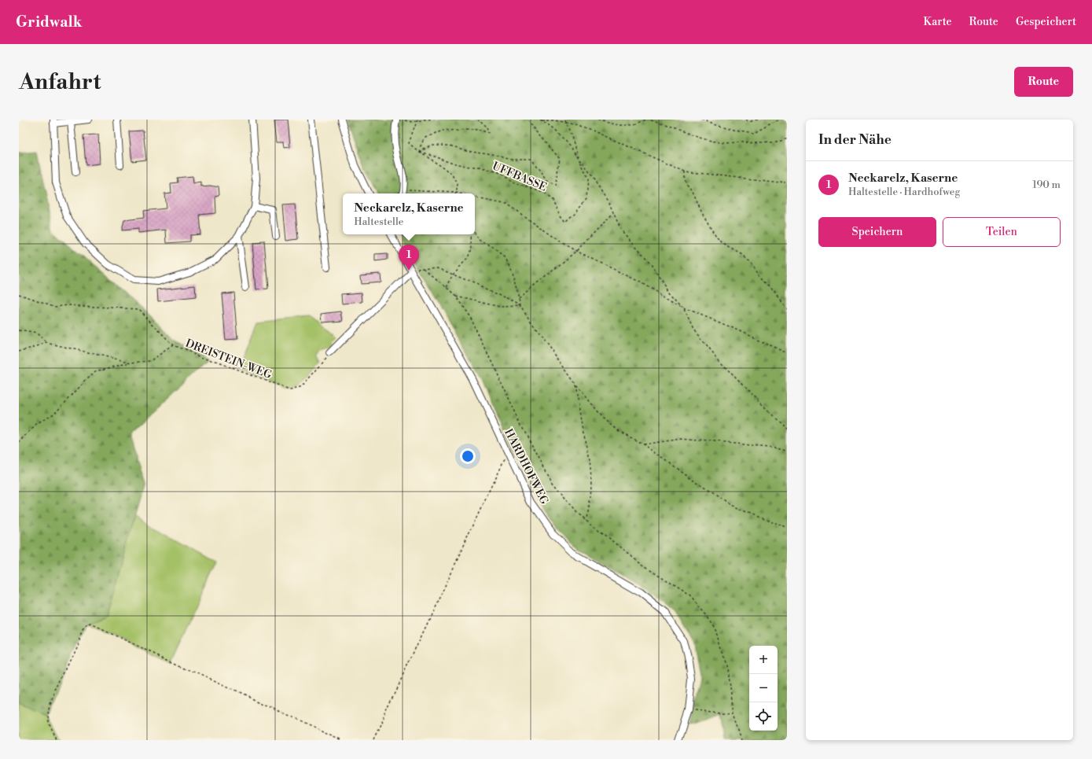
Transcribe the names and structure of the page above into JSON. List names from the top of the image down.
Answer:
{
  "streets": {
    "street": ["HARDHOFWEG"],
    "path": ["UFFBASSE", "DREISTEIN-WEG"]
  },
  "page": {
    "header": "Gridwalk",
    "nav": ["Karte", "Route", "Gespeichert"],
    "buttons": [
      "Route",
      ["Speichern", "Teilen"]
    ],
    "title": "Anfahrt",
    "heading": "In der Nähe",
    "list": [
      {
        "mark": "1",
        "name": "Neckarelz, Kaserne",
        "note": "Haltestelle · Hardhofweg",
        "value": "190 m"
      }
    ],
    "popup": ["Neckarelz, Kaserne", "Haltestelle"],
    "pins": "1",
    "map_buttons": ["+", "−"]
  }
}
